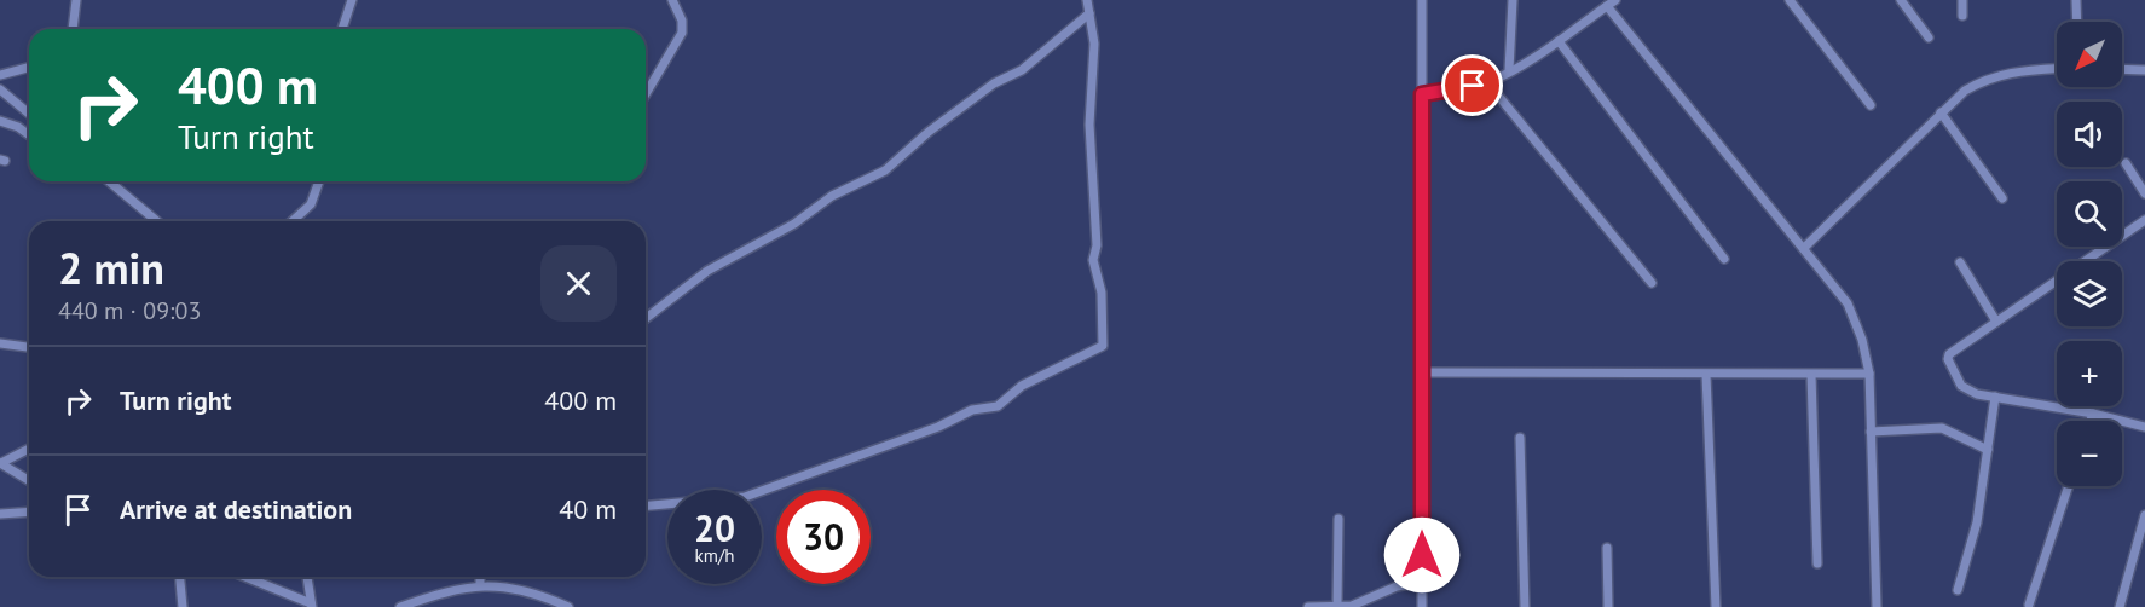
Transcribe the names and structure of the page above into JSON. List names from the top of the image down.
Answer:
{
  "north": "bottom left",
  "page": {
    "map_buttons": ["+", "−"],
    "turn": ["400 m", "Turn right"],
    "heading": ["2 min", "440 m · 09:03"],
    "list": [
      {
        "name": "Turn right",
        "value": "400 m"
      },
      {
        "name": "Arrive at destination",
        "value": "40 m"
      }
    ],
    "speed": "20 km/h",
    "limit": "30"
  }
}
